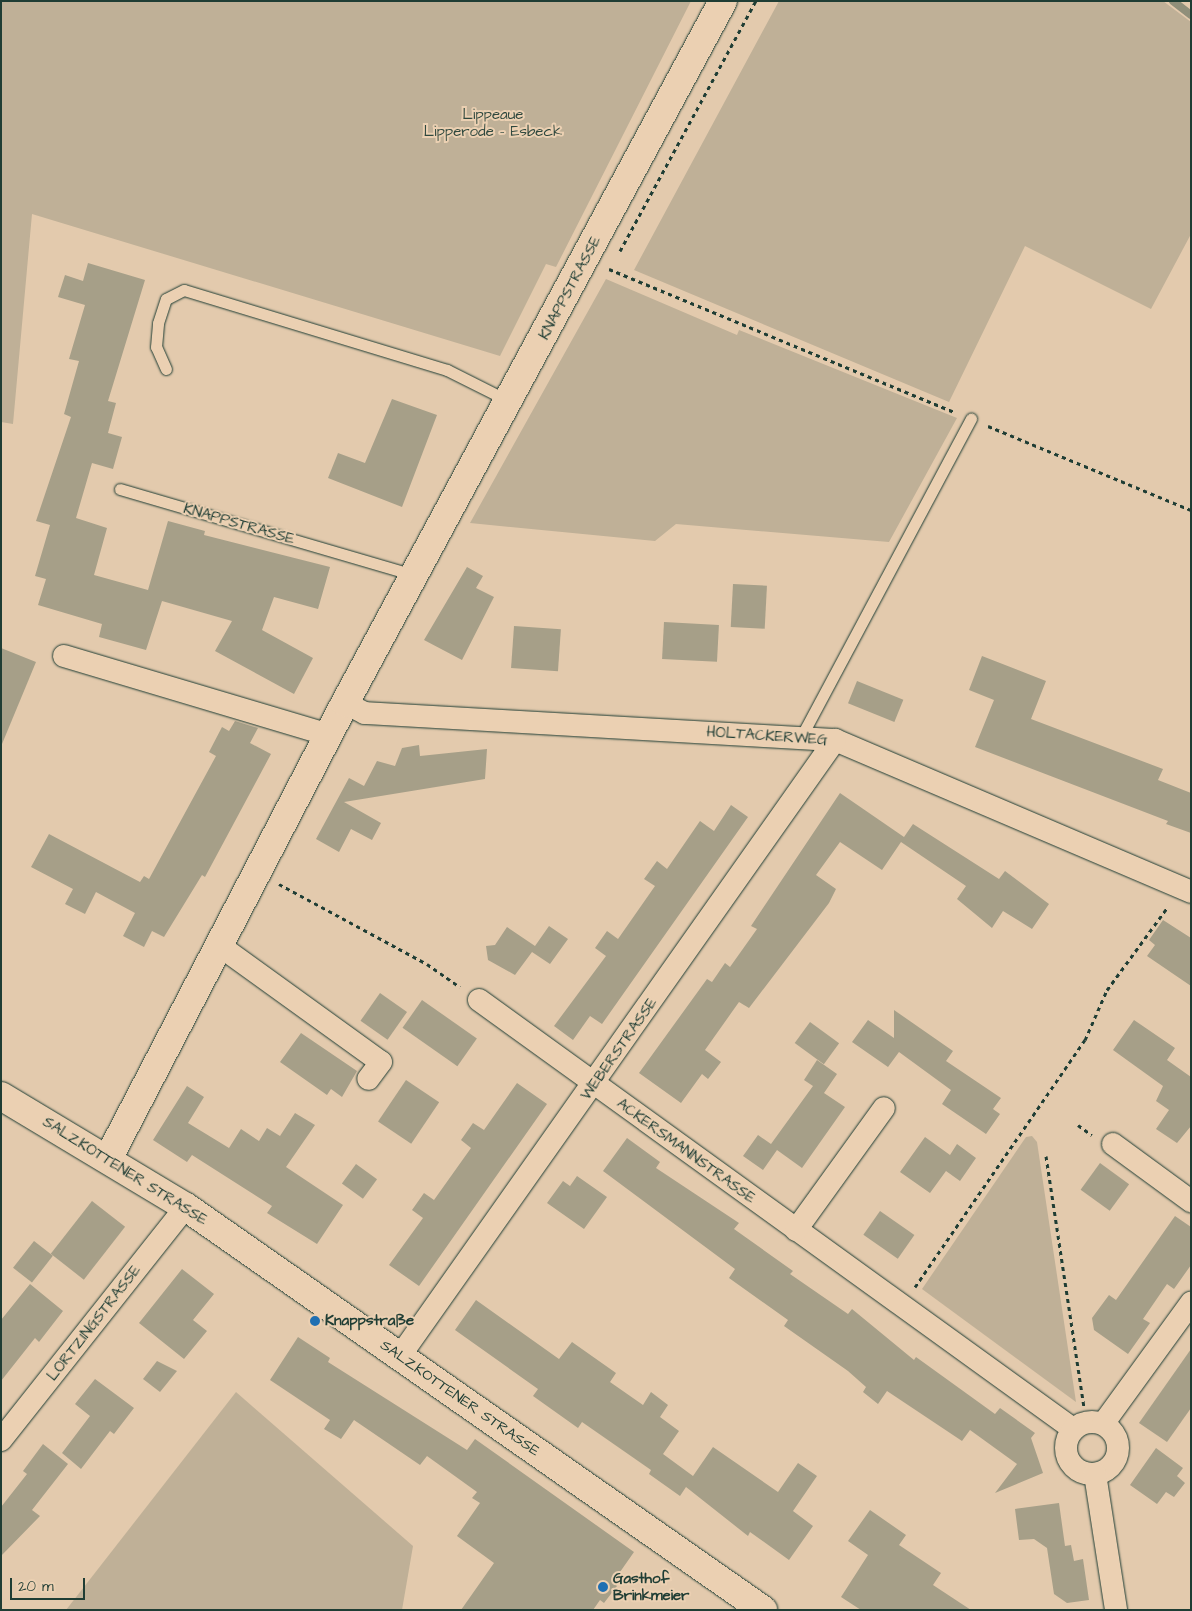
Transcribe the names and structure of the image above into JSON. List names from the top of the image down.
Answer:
{
  "streets": {
    "street": [
      "KNAPPSTRASSE",
      "HOLTACKERWEG",
      "WEBERSTRASSE",
      "ACKERSMANNSTRASSE",
      "SALZKOTTENER STRASSE",
      "LORTZINGSTRASSE"
    ]
  },
  "crossings": [
    ["KNAPPSTRASSE", "HOLTACKERWEG"],
    ["KNAPPSTRASSE", "SALZKOTTENER STRASSE"],
    ["HOLTACKERWEG", "WEBERSTRASSE"],
    ["WEBERSTRASSE", "ACKERSMANNSTRASSE"],
    ["WEBERSTRASSE", "SALZKOTTENER STRASSE"],
    ["SALZKOTTENER STRASSE", "LORTZINGSTRASSE"]
  ],
  "parks": ["Lippeaue Lipperode - Esbeck"],
  "places": ["Knappstraße", "Gasthof Brinkmeier"],
  "scale_bar": "20 m"
}
